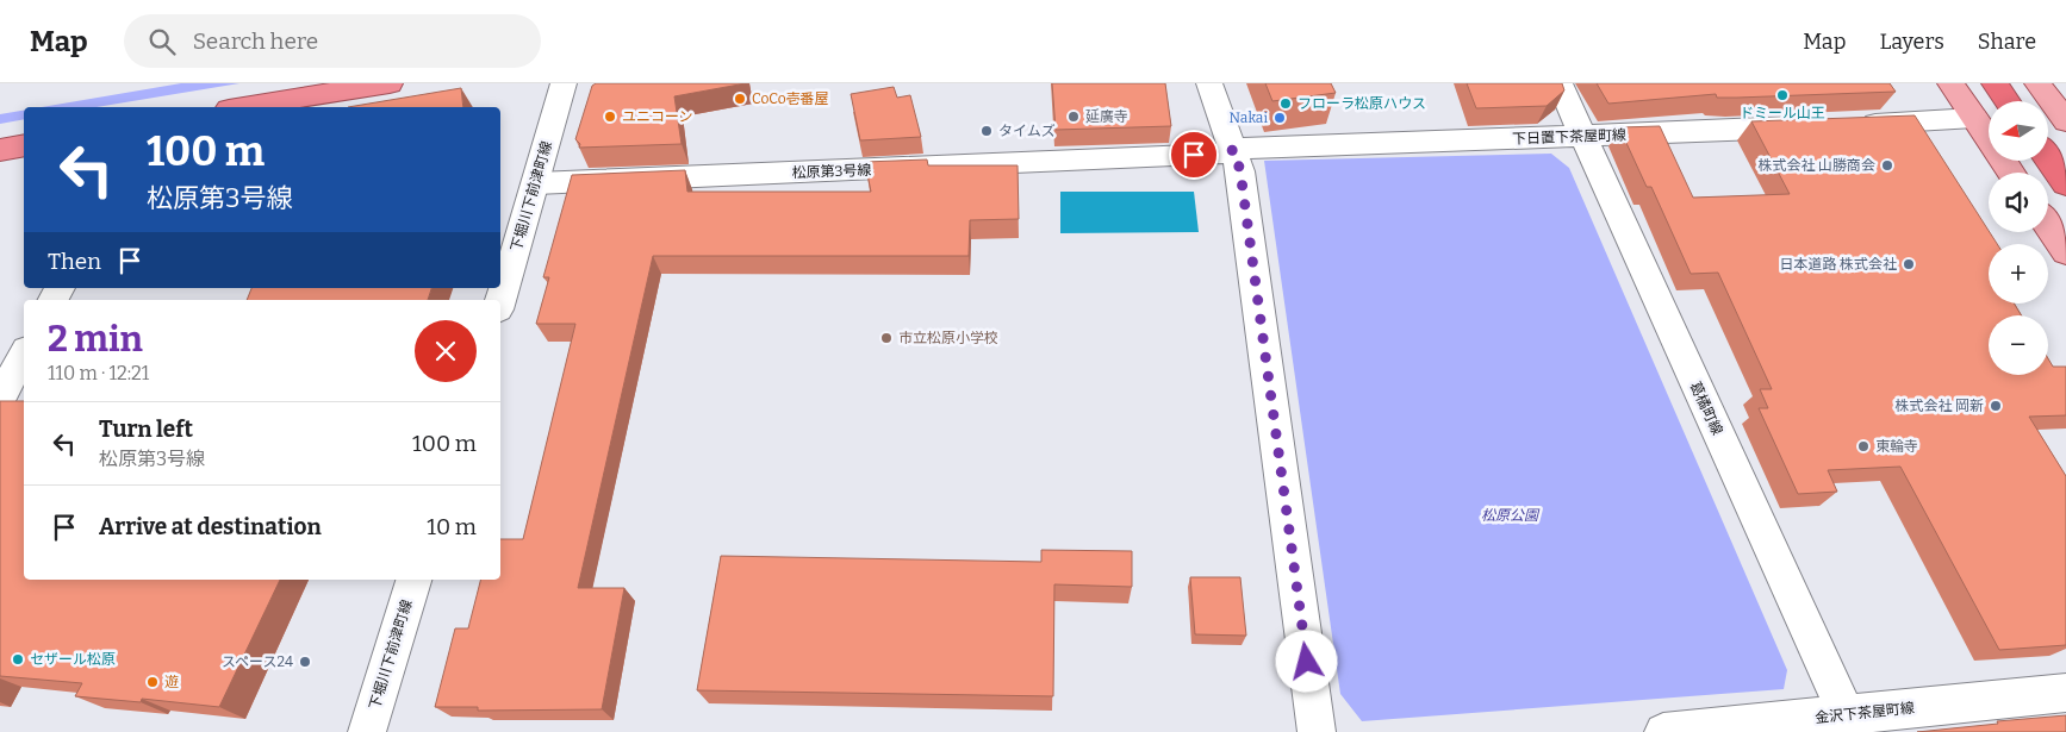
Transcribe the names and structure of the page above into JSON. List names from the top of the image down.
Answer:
{
  "streets": {
    "street": [
      "下日置下茶屋町線",
      "松原第3号線",
      "下堀川下前津町線",
      "葛橘町線",
      "金沢下茶屋町線"
    ]
  },
  "crossings": [
    ["下日置下茶屋町線", "松原第3号線"],
    ["下日置下茶屋町線", "葛橘町線"],
    ["松原第3号線", "下堀川下前津町線"],
    ["葛橘町線", "金沢下茶屋町線"]
  ],
  "parks": ["松原公園"],
  "places": [
    "ドミール山王",
    "CoCo壱番屋",
    "フローラ松原ハウス",
    "ユニコーン",
    "延廣寺",
    "Nakai",
    "タイムズ",
    "株式会社 山勝商会",
    "日本道路 株式会社",
    "市立松原小学校",
    "株式会社 岡新",
    "東輪寺",
    "セザール松原",
    "スペース24",
    "遊"
  ],
  "north": "left",
  "page": {
    "header": "Map",
    "search": "Search here",
    "nav": ["Map", "Layers", "Share"],
    "map_buttons": ["+", "−"],
    "turn": ["100 m", "松原第3号線"],
    "then": "Then",
    "heading": ["2 min", "110 m · 12:21"],
    "list": [
      {
        "name": "Turn left",
        "note": "松原第3号線",
        "value": "100 m"
      },
      {
        "name": "Arrive at destination",
        "value": "10 m"
      }
    ]
  }
}
